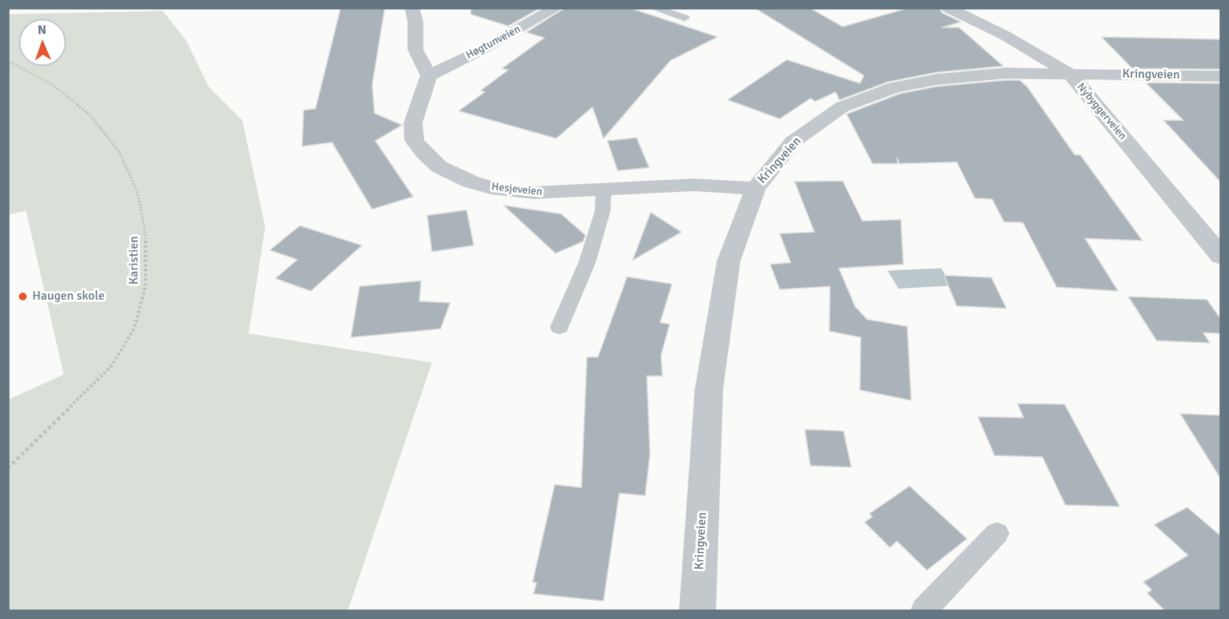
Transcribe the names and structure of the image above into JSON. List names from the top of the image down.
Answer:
{
  "streets": {
    "street": [
      "Høgtunveien",
      "Kringveien",
      "Nybyggerveien",
      "Hesjeveien"
    ],
    "path": ["Karistien"]
  },
  "crossings": [
    ["Høgtunveien", "Hesjeveien"],
    ["Kringveien", "Nybyggerveien"],
    ["Kringveien", "Hesjeveien"]
  ],
  "places": ["Haugen skole"],
  "north": "top"
}
